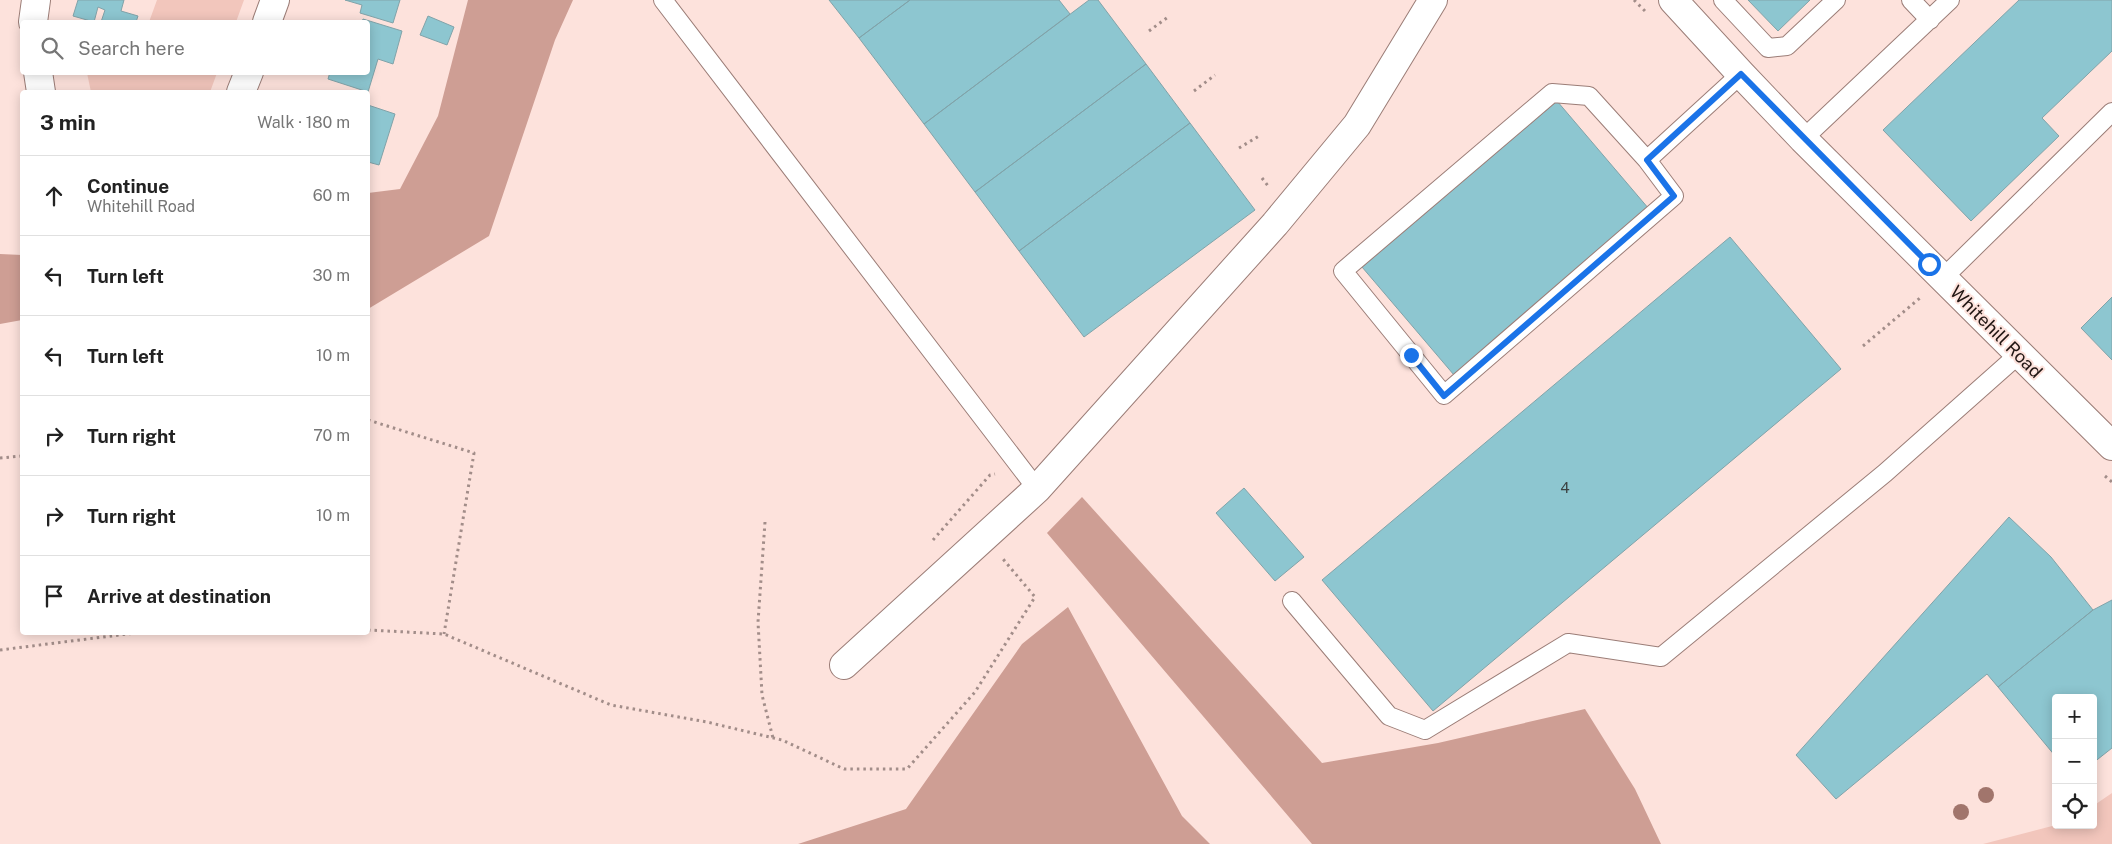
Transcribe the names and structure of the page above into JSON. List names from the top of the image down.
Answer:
{
  "streets": {
    "street": ["Whitehill Road"]
  },
  "house_numbers": ["4"],
  "page": {
    "search": "Search here",
    "heading": ["3 min", "Walk · 180 m"],
    "list": [
      ["Continue", "Whitehill Road", "60 m"],
      ["Turn left", "30 m"],
      ["Turn left", "10 m"],
      ["Turn right", "70 m"],
      ["Turn right", "10 m"],
      "Arrive at destination"
    ],
    "map_buttons": ["+", "−"]
  }
}
